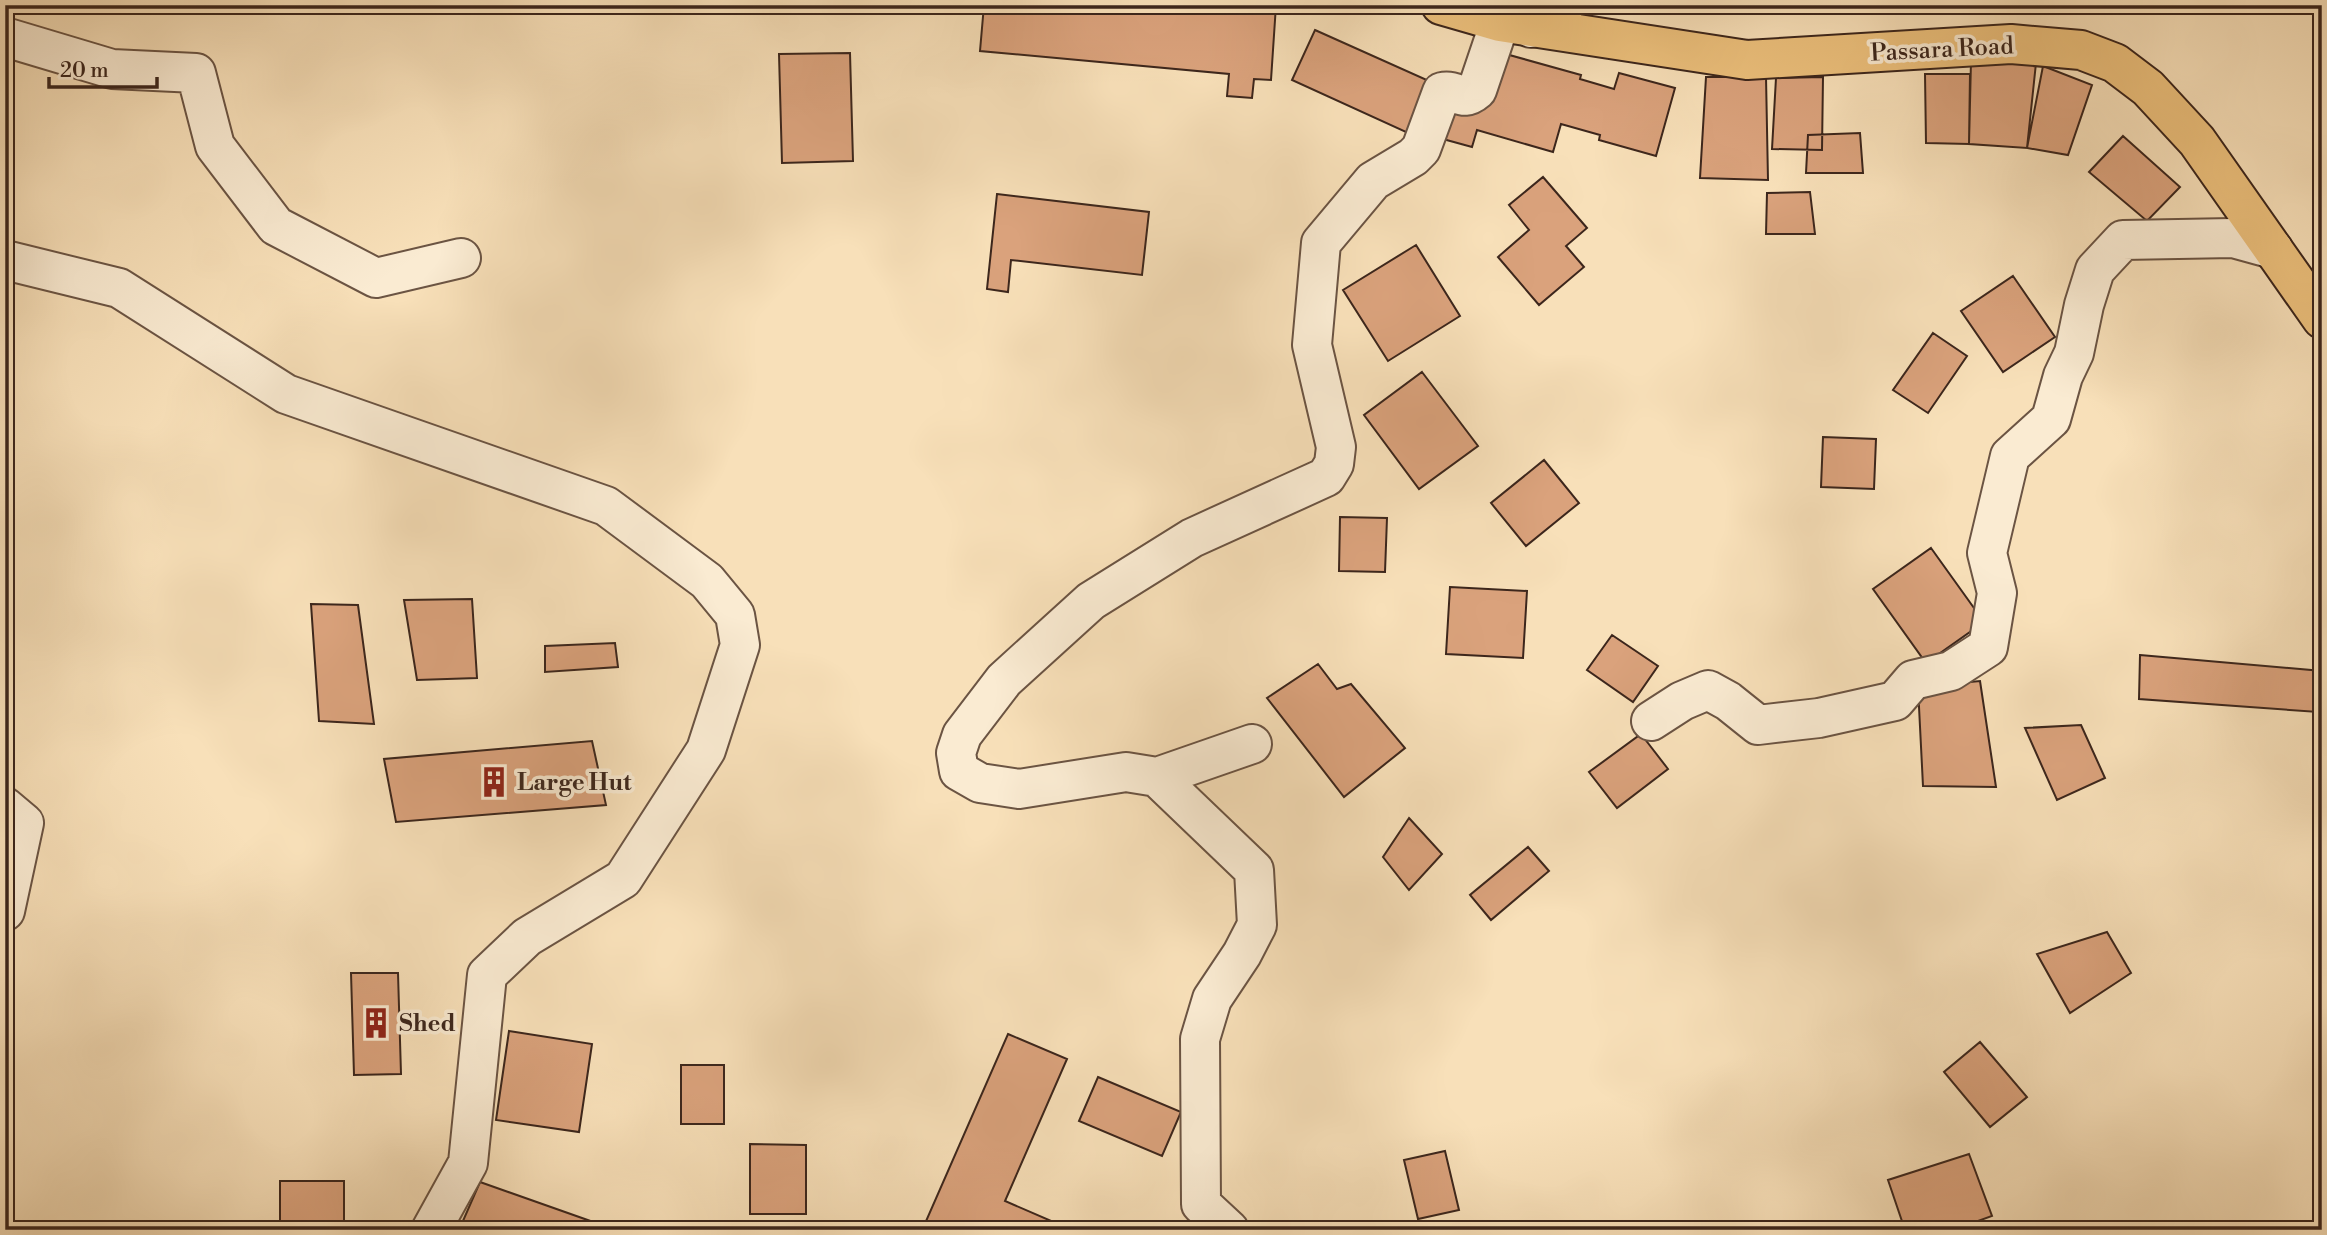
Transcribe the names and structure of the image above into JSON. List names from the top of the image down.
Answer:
{
  "streets": {
    "highway": ["Passara Road"]
  },
  "places": {
    "building": ["Large Hut", "Shed"]
  },
  "scale_bar": "20 m"
}
